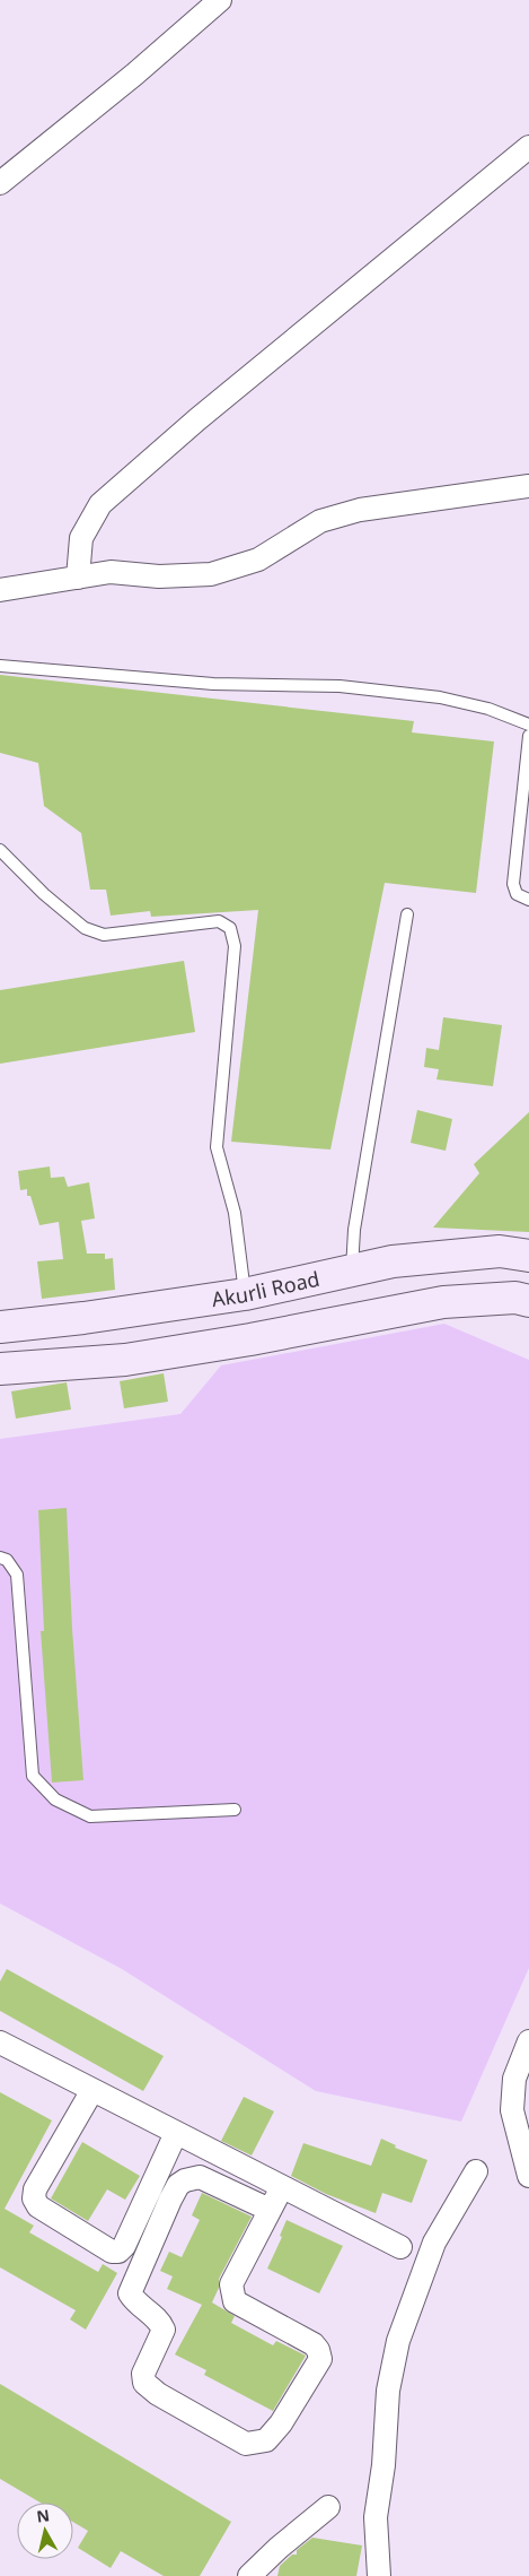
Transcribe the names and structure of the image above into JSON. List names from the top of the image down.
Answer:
{
  "streets": {
    "street": ["Akurli Road"]
  },
  "north": "top"
}
